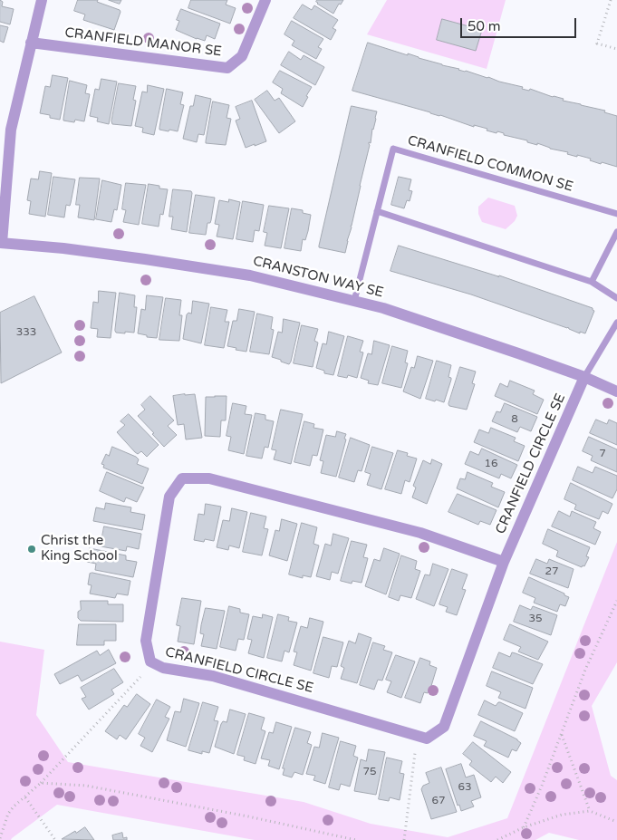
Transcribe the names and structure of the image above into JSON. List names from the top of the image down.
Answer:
{
  "streets": {
    "street": ["CRANFIELD MANOR SE", "CRANSTON WAY SE", "CRANFIELD CIRCLE SE"],
    "lane": ["CRANFIELD COMMON SE"]
  },
  "crossings": [
    ["CRANFIELD COMMON SE", "CRANSTON WAY SE"],
    ["CRANSTON WAY SE", "CRANFIELD CIRCLE SE"]
  ],
  "places": ["Christ the King School"],
  "house_numbers": [
    "333",
    "8",
    "7",
    "16",
    "27",
    "35",
    "75",
    "63",
    "67"
  ],
  "scale_bar": "50 m"
}
